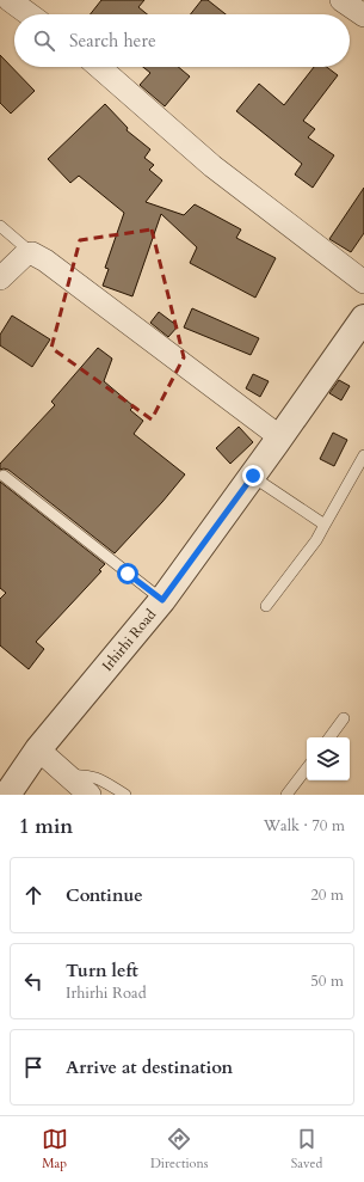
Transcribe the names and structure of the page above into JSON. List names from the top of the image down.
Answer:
{
  "streets": {
    "street": ["Irhirhi Road"]
  },
  "page": {
    "search": "Search here",
    "heading": ["1 min", "Walk · 70 m"],
    "list": [
      ["Continue", "20 m"],
      ["Turn left", "Irhirhi Road", "50 m"],
      "Arrive at destination"
    ],
    "nav": ["Map", "Directions", "Saved"]
  }
}
